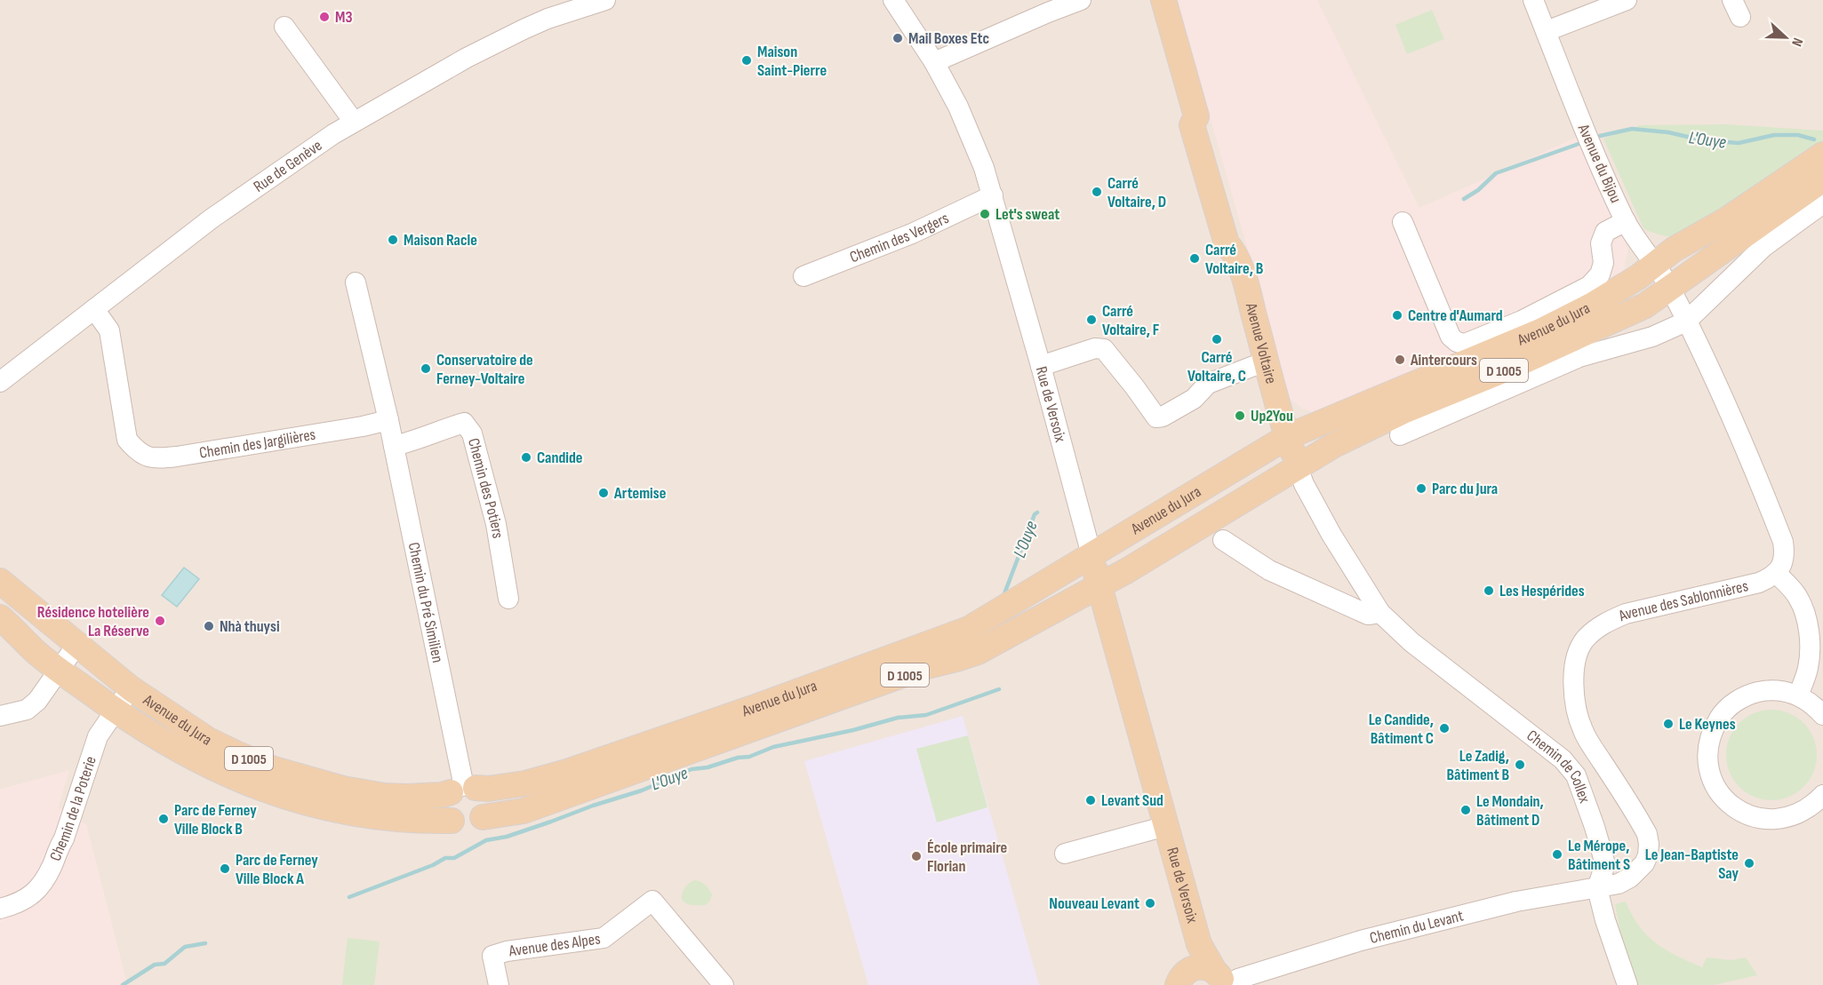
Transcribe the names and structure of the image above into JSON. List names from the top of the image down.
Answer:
{
  "streets": {
    "main road": [
      "Avenue du Jura",
      "Avenue Voltaire",
      "D 1005",
      "Rue de Versoix"
    ],
    "street": [
      "Avenue du Bijou",
      "Rue de Genève",
      "Chemin des Vergers",
      "Chemin des Jargilières",
      "Chemin des Potiers",
      "Avenue des Sablonnières",
      "Chemin du Pré Similien",
      "Chemin de Collex",
      "Chemin de la Poterie",
      "Chemin du Levant",
      "Avenue des Alpes"
    ]
  },
  "crossings": [
    ["Avenue du Bijou", "Avenue du Jura"],
    ["Rue de Genève", "Chemin des Jargilières"],
    ["Chemin des Vergers", "Rue de Versoix"],
    ["Avenue du Jura", "Avenue Voltaire"],
    ["Avenue du Jura", "D 1005"],
    ["Avenue du Jura", "Rue de Versoix"],
    ["Avenue du Jura", "Chemin du Pré Similien"],
    ["Avenue du Jura", "Chemin de Collex"],
    ["Avenue du Jura", "Chemin de la Poterie"],
    ["Avenue Voltaire", "Chemin de Collex"],
    ["D 1005", "Chemin du Pré Similien"],
    ["Rue de Versoix", "Chemin du Levant"],
    ["Chemin des Jargilières", "Chemin du Pré Similien"],
    ["Chemin des Potiers", "Chemin du Pré Similien"],
    ["Avenue des Sablonnières", "Chemin de Collex"],
    ["Avenue des Sablonnières", "Chemin du Levant"],
    ["Chemin de Collex", "Chemin du Levant"]
  ],
  "water": ["L'Ouye"],
  "places": [
    "M3",
    "Mail Boxes Etc",
    "Maison Saint-Pierre",
    "Carré Voltaire, D",
    "Let's sweat",
    "Maison Racle",
    "Carré Voltaire, B",
    "Centre d'Aumard",
    "Carré Voltaire, F",
    "Carré Voltaire, C",
    "Aintercours",
    "Conservatoire de Ferney-Voltaire",
    "Up2You",
    "Candide",
    "Parc du Jura",
    "Artemise",
    "Les Hespérides",
    "Résidence hotelière La Réserve",
    "Nhà thuysi",
    "Le Keynes",
    "Le Candide, Bâtiment C",
    "Le Zadig, Bâtiment B",
    "Levant Sud",
    "Le Mondain, Bâtiment D",
    "Parc de Ferney Ville Block B",
    "Le Mérope, Bâtiment S",
    "École primaire Florian",
    "Le Jean-Baptiste Say",
    "Parc de Ferney Ville Block A",
    "Nouveau Levant"
  ],
  "north": "right"
}
